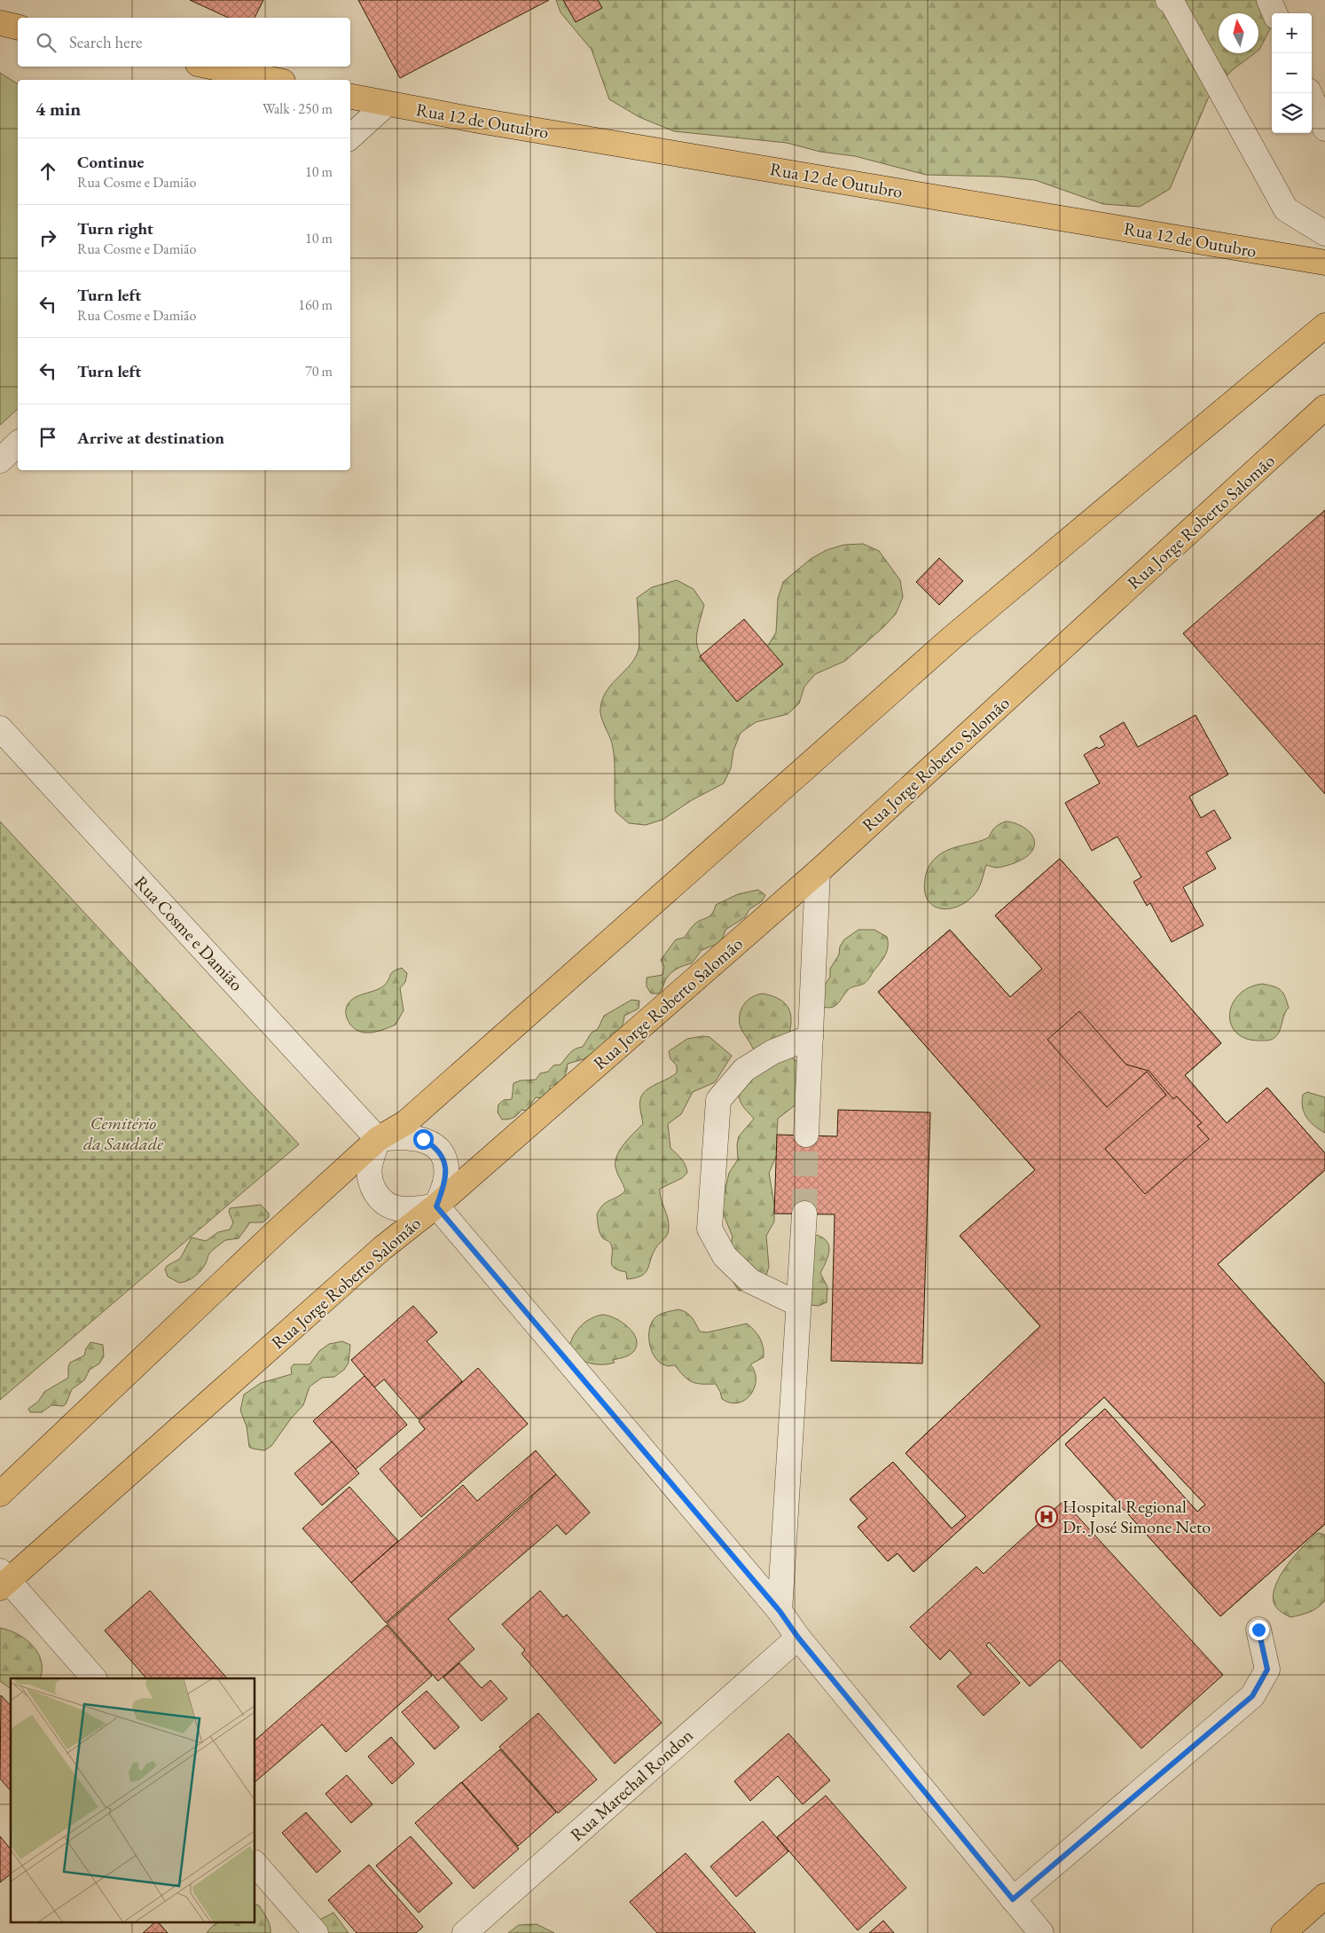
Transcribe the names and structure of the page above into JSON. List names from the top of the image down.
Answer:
{
  "streets": {
    "main road": ["Rua 12 de Outubro", "Rua Jorge Roberto Salomão"],
    "street": ["Rua Cosme e Damião", "Rua Marechal Rondon"]
  },
  "crossings": [
    ["Rua Jorge Roberto Salomão", "Rua Cosme e Damião"]
  ],
  "parks": ["Cemitério da Saudade"],
  "places": {
    "hospital": ["Hospital Regional Dr. José Simone Neto"]
  },
  "north": "top",
  "page": {
    "map_buttons": ["+", "−"],
    "search": "Search here",
    "heading": ["4 min", "Walk · 250 m"],
    "list": [
      ["Continue", "Rua Cosme e Damião", "10 m"],
      ["Turn right", "Rua Cosme e Damião", "10 m"],
      ["Turn left", "Rua Cosme e Damião", "160 m"],
      ["Turn left", "70 m"],
      "Arrive at destination"
    ]
  }
}
